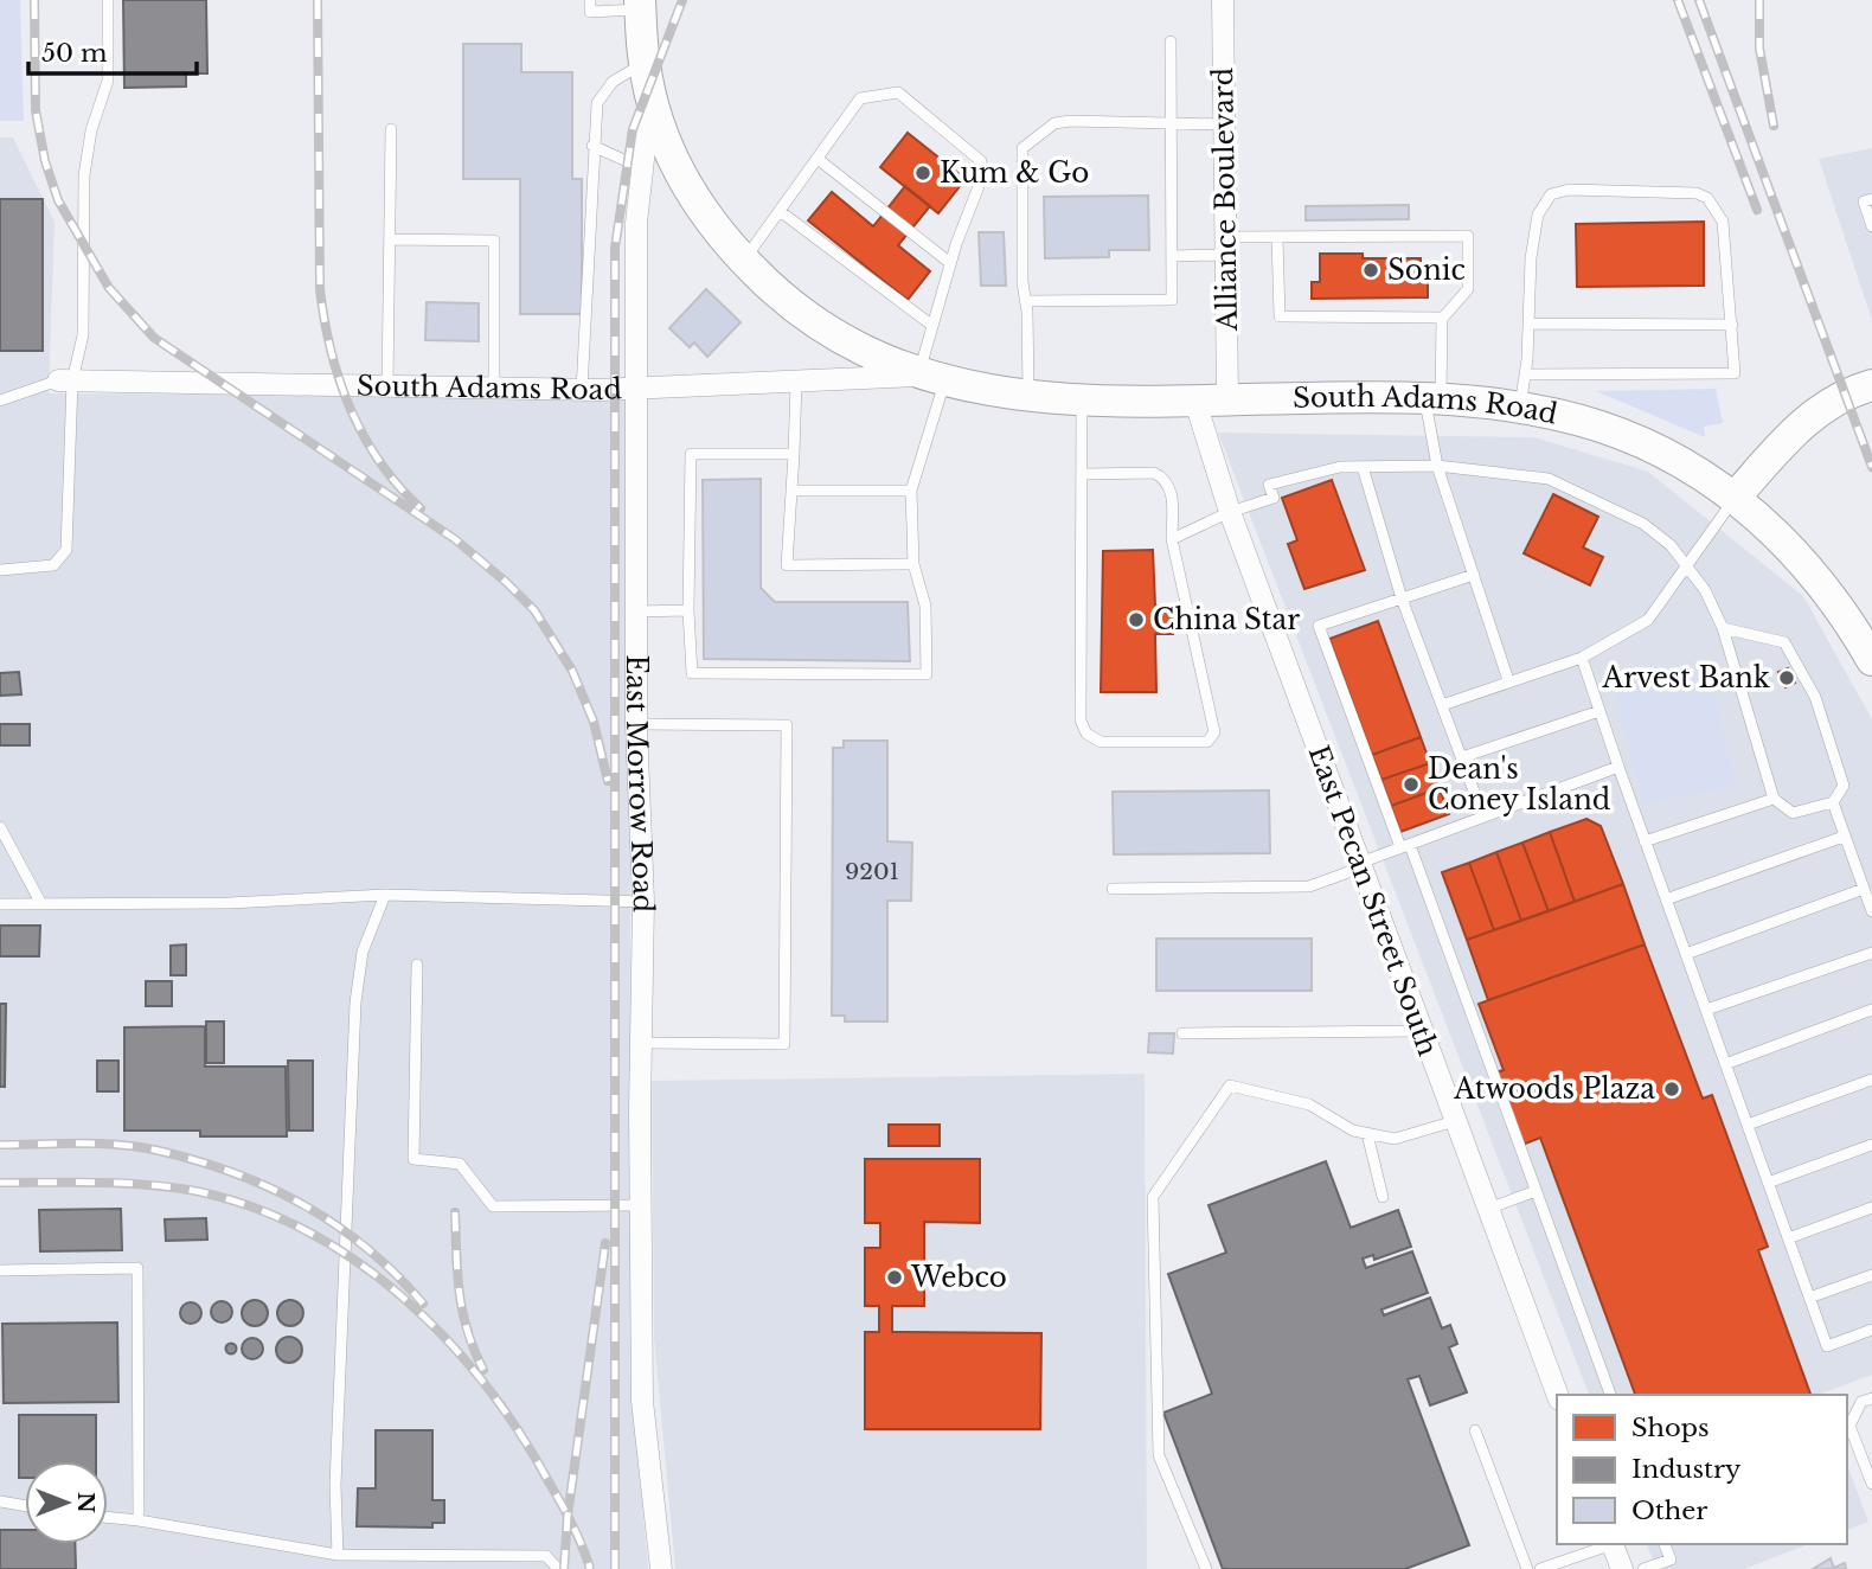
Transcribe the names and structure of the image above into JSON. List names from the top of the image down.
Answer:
{
  "streets": {
    "main road": ["South Adams Road", "East Morrow Road"],
    "street": ["Alliance Boulevard", "East Pecan Street South"]
  },
  "crossings": [
    ["Alliance Boulevard", "South Adams Road"],
    ["South Adams Road", "East Morrow Road"],
    ["South Adams Road", "East Pecan Street South"]
  ],
  "places": [
    "Kum & Go",
    "Sonic",
    "China Star",
    "Arvest Bank",
    "Dean's Coney Island",
    "Atwoods Plaza",
    "Webco"
  ],
  "house_numbers": ["9201"],
  "legend": ["Shops", "Industry", "Other"],
  "scale_bar": "50 m",
  "north": "right"
}
